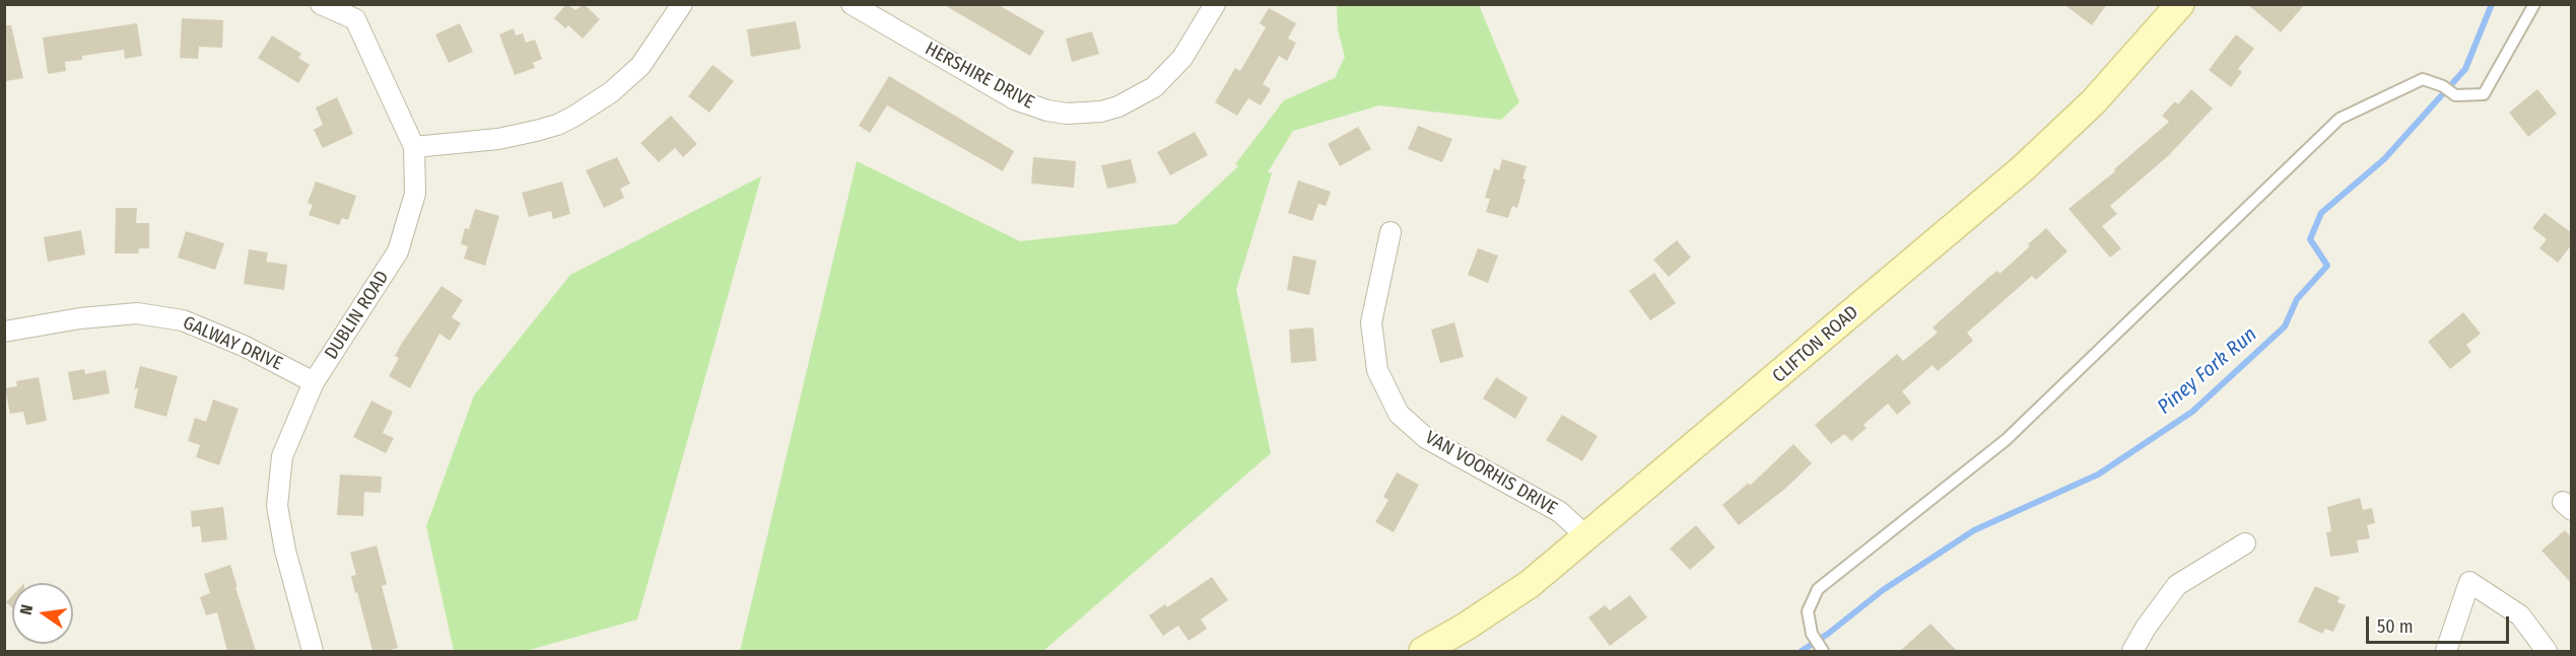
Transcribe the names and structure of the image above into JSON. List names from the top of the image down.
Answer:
{
  "streets": {
    "main road": ["CLIFTON ROAD"],
    "street": [
      "HERSHIRE DRIVE",
      "DUBLIN ROAD",
      "GALWAY DRIVE",
      "VAN VOORHIS DRIVE"
    ]
  },
  "crossings": [
    ["DUBLIN ROAD", "GALWAY DRIVE"],
    ["CLIFTON ROAD", "VAN VOORHIS DRIVE"]
  ],
  "water": ["Piney Fork Run"],
  "scale_bar": "50 m",
  "north": "left"
}
